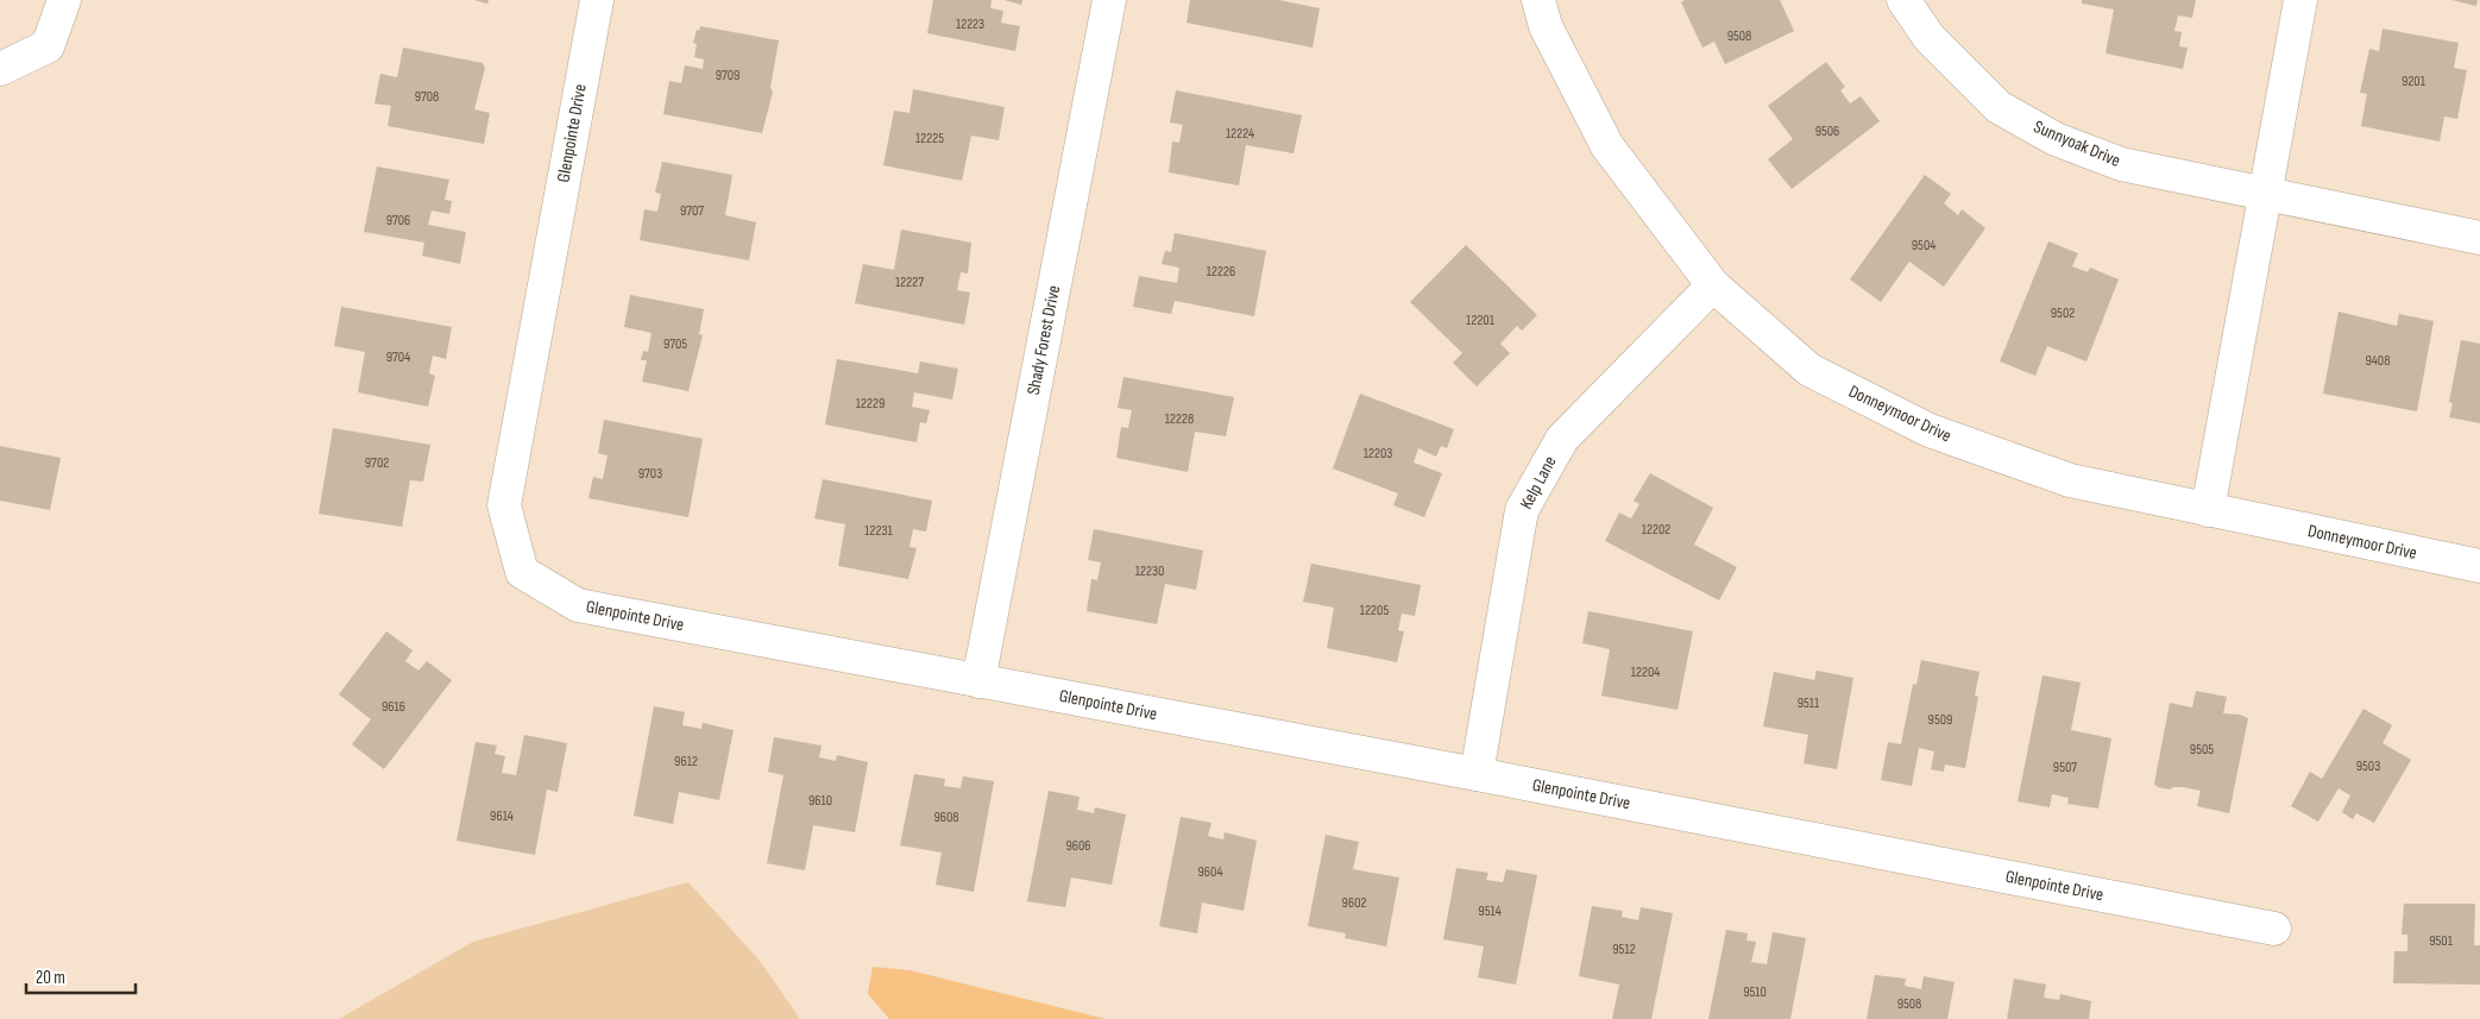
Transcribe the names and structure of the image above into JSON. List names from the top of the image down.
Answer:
{
  "streets": {
    "street": [
      "Glenpointe Drive",
      "Sunnyoak Drive",
      "Shady Forest Drive",
      "Donneymoor Drive",
      "Kelp Lane"
    ]
  },
  "crossings": [
    ["Glenpointe Drive", "Shady Forest Drive"],
    ["Glenpointe Drive", "Kelp Lane"],
    ["Donneymoor Drive", "Kelp Lane"]
  ],
  "house_numbers": [
    "12223",
    "9508",
    "9709",
    "9201",
    "9708",
    "9506",
    "12224",
    "12225",
    "9707",
    "9706",
    "9504",
    "12226",
    "12227",
    "9502",
    "12201",
    "9705",
    "9704",
    "9408",
    "12229",
    "12228",
    "12203",
    "9702",
    "9703",
    "12202",
    "12231",
    "12230",
    "12205",
    "12204",
    "9511",
    "9616",
    "9509",
    "9505",
    "9612",
    "9503",
    "9507",
    "9610",
    "9614",
    "9608",
    "9606",
    "9604",
    "9602",
    "9514",
    "9501",
    "9512",
    "9510",
    "9508"
  ],
  "scale_bar": "20 m"
}
